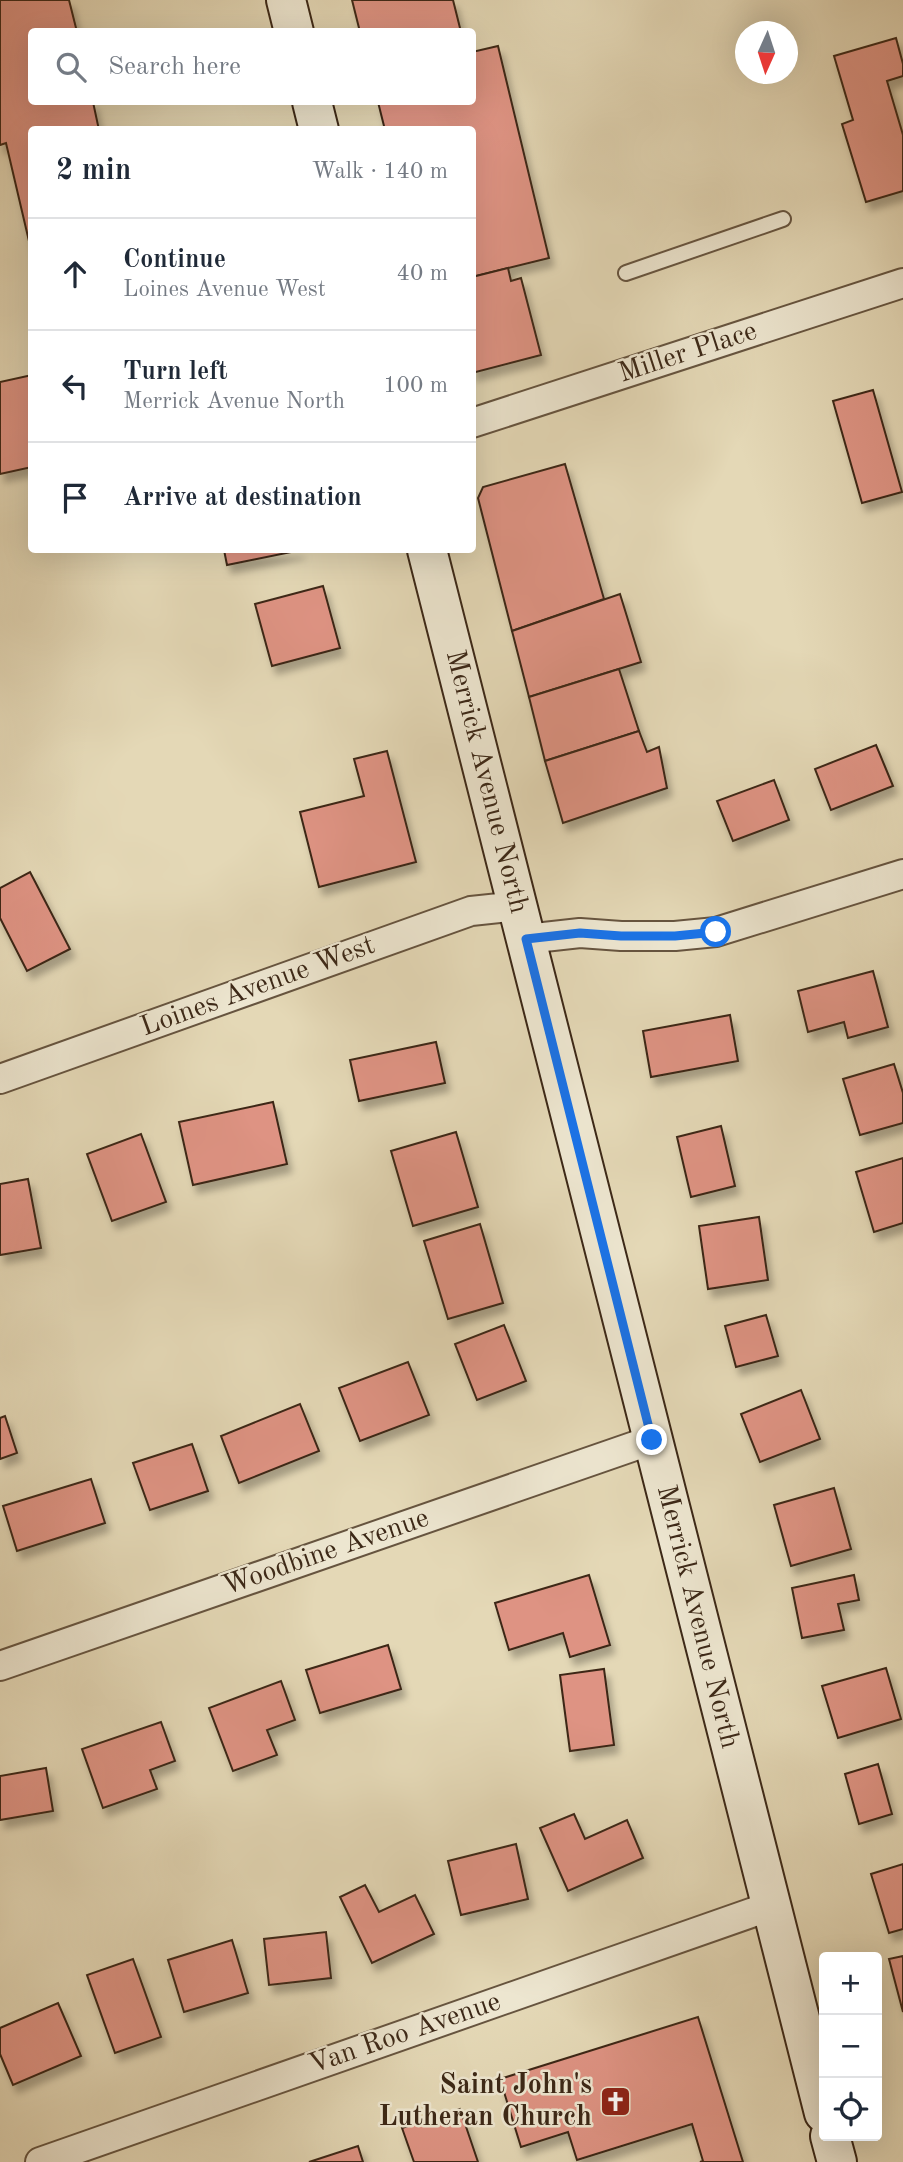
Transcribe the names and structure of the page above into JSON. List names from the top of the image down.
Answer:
{
  "streets": {
    "main road": ["Merrick Avenue North"],
    "street": [
      "Miller Place",
      "Loines Avenue West",
      "Woodbine Avenue",
      "Van Roo Avenue"
    ]
  },
  "crossings": [
    ["Merrick Avenue North", "Loines Avenue West"],
    ["Merrick Avenue North", "Woodbine Avenue"],
    ["Merrick Avenue North", "Van Roo Avenue"]
  ],
  "places": {
    "church": ["Saint John's Lutheran Church"]
  },
  "north": "bottom",
  "page": {
    "search": "Search here",
    "heading": ["2 min", "Walk · 140 m"],
    "list": [
      ["Continue", "Loines Avenue West", "40 m"],
      ["Turn left", "Merrick Avenue North", "100 m"],
      "Arrive at destination"
    ],
    "map_buttons": ["+", "−"]
  }
}
